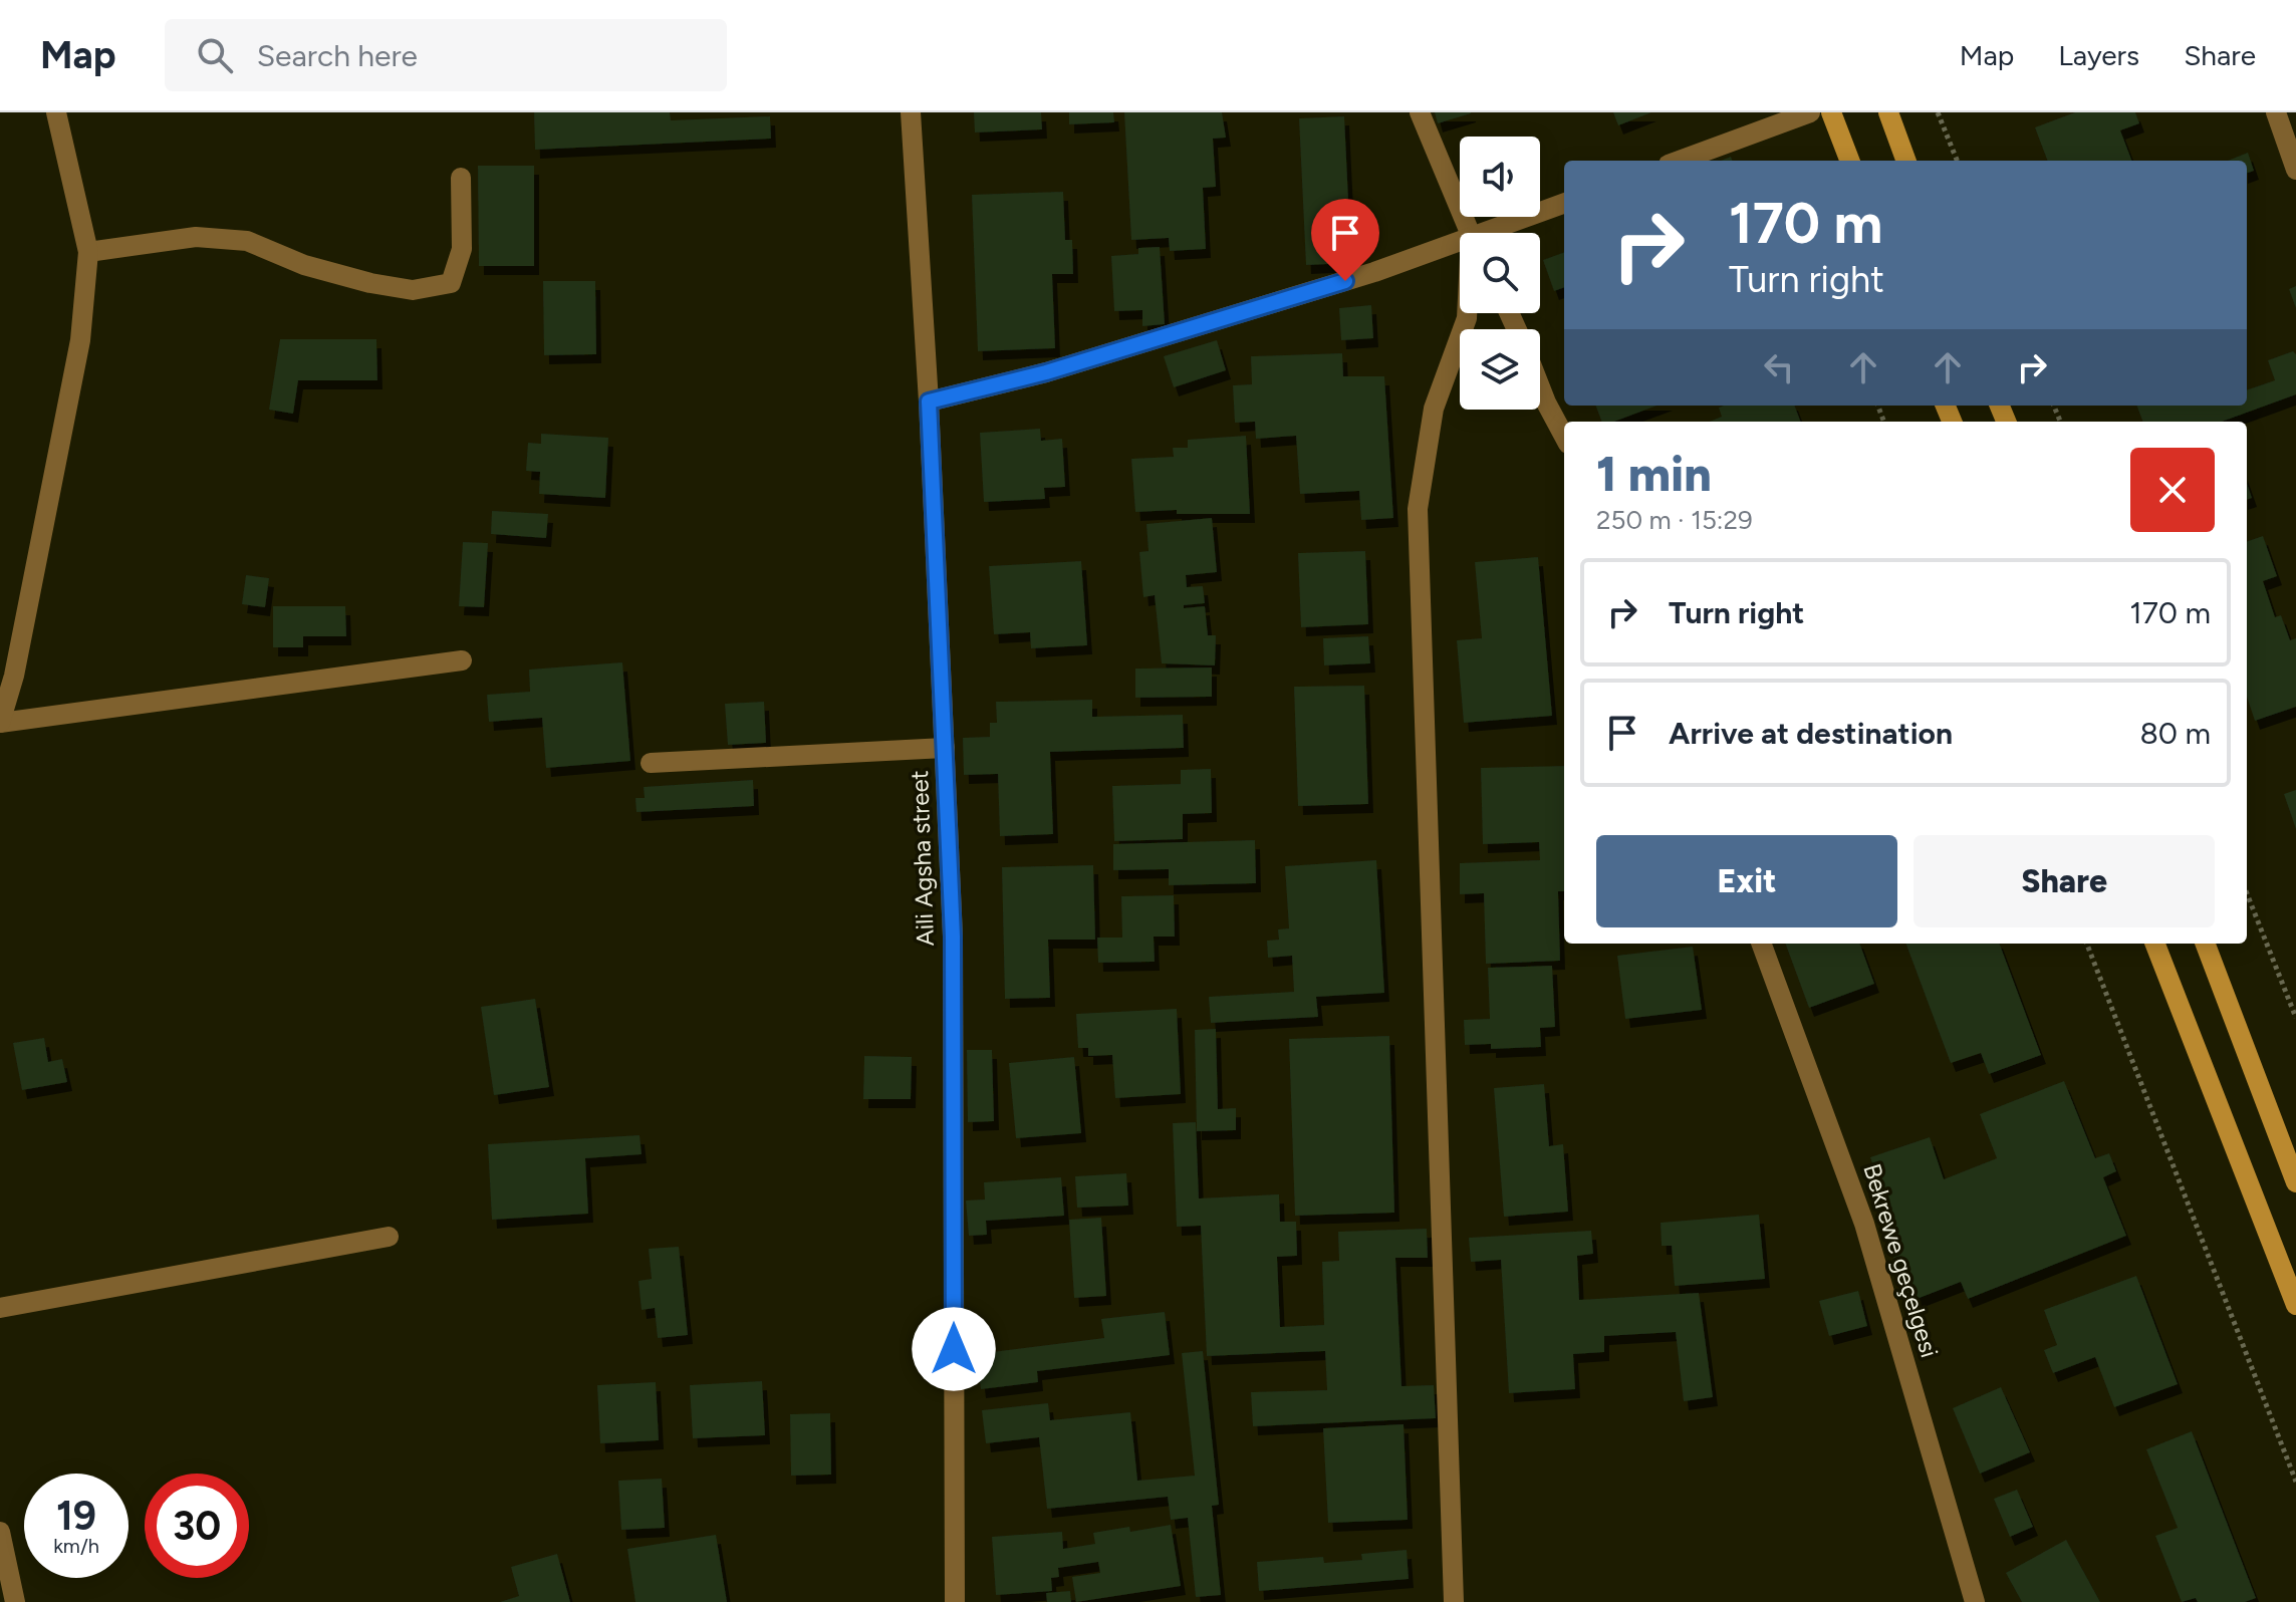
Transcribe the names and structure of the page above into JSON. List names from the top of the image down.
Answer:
{
  "streets": {
    "street": ["Aili Agsha street", "Bekrewe geçelgesi"]
  },
  "page": {
    "header": "Map",
    "search": "Search here",
    "nav": ["Map", "Layers", "Share"],
    "turn": ["170 m", "Turn right"],
    "heading": ["1 min", "250 m · 15:29"],
    "list": [
      {
        "name": "Turn right",
        "value": "170 m"
      },
      {
        "name": "Arrive at destination",
        "value": "80 m"
      }
    ],
    "buttons": ["Exit", "Share"],
    "speed": "19 km/h",
    "limit": "30"
  }
}
